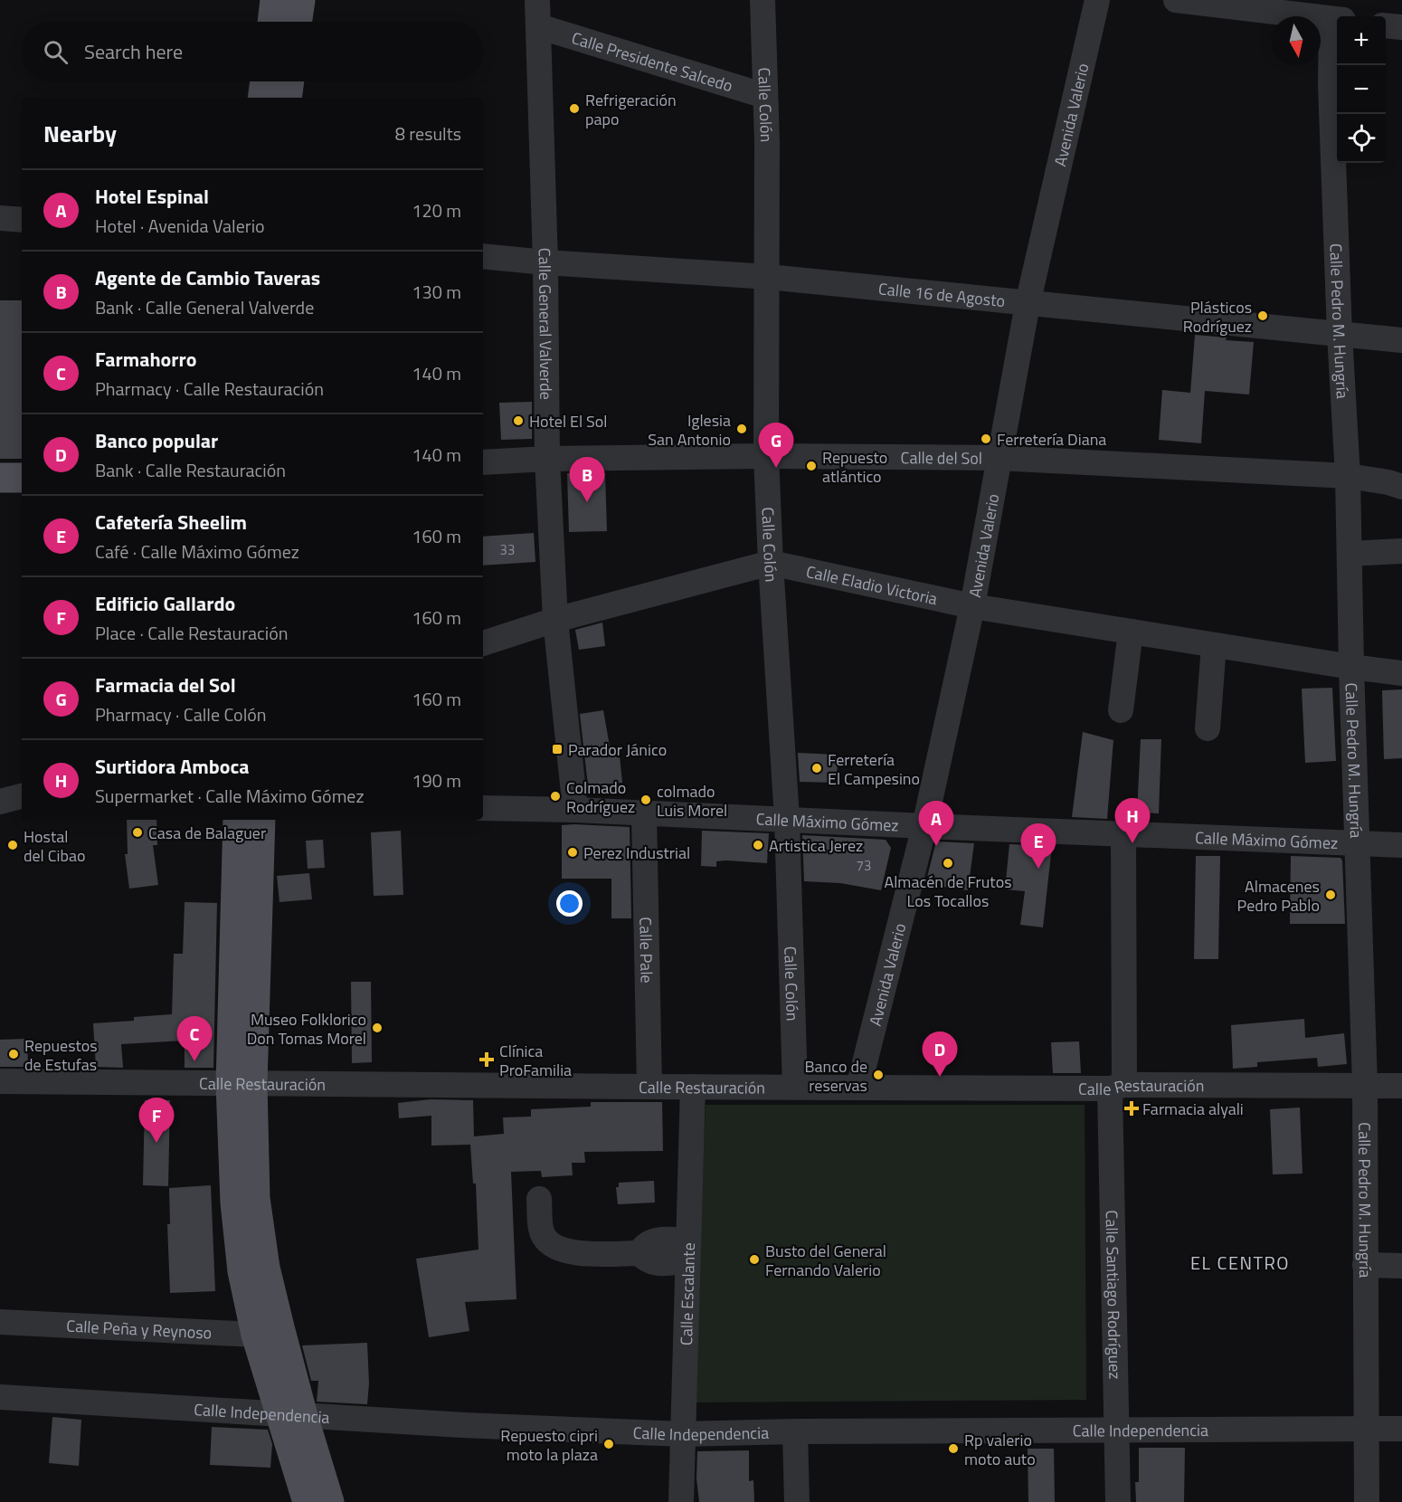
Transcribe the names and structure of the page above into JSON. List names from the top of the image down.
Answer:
{
  "streets": {
    "street": [
      "Calle Presidente Salcedo",
      "Calle Colón",
      "Avenida Valerio",
      "Calle 16 de Agosto",
      "Calle Pedro M. Hungría",
      "Calle General Valverde",
      "Calle del Sol",
      "Calle Eladio Victoria",
      "Calle Máximo Gómez",
      "Calle Pale",
      "Calle Restauración",
      "Calle Escalante",
      "Calle Santiago Rodríguez",
      "Calle Peña y Reynoso",
      "Calle Independencia"
    ]
  },
  "crossings": [
    ["Calle Presidente Salcedo", "Calle Colón"],
    ["Calle Presidente Salcedo", "Calle General Valverde"],
    ["Calle Colón", "Calle 16 de Agosto"],
    ["Calle Colón", "Calle del Sol"],
    ["Calle Colón", "Calle Eladio Victoria"],
    ["Calle Colón", "Calle Máximo Gómez"],
    ["Calle Colón", "Calle Restauración"],
    ["Avenida Valerio", "Calle 16 de Agosto"],
    ["Avenida Valerio", "Calle del Sol"],
    ["Avenida Valerio", "Calle Eladio Victoria"],
    ["Avenida Valerio", "Calle Máximo Gómez"],
    ["Avenida Valerio", "Calle Restauración"],
    ["Calle 16 de Agosto", "Calle Pedro M. Hungría"],
    ["Calle 16 de Agosto", "Calle General Valverde"],
    ["Calle Pedro M. Hungría", "Calle del Sol"],
    ["Calle Pedro M. Hungría", "Calle Eladio Victoria"],
    ["Calle Pedro M. Hungría", "Calle Máximo Gómez"],
    ["Calle Pedro M. Hungría", "Calle Restauración"],
    ["Calle Pedro M. Hungría", "Calle Independencia"],
    ["Calle General Valverde", "Calle del Sol"],
    ["Calle General Valverde", "Calle Eladio Victoria"],
    ["Calle General Valverde", "Calle Máximo Gómez"],
    ["Calle Máximo Gómez", "Calle Pale"],
    ["Calle Máximo Gómez", "Calle Santiago Rodríguez"],
    ["Calle Pale", "Calle Restauración"],
    ["Calle Restauración", "Calle Escalante"],
    ["Calle Restauración", "Calle Santiago Rodríguez"],
    ["Calle Escalante", "Calle Independencia"],
    ["Calle Santiago Rodríguez", "Calle Independencia"]
  ],
  "districts": ["EL CENTRO"],
  "places": {
    "other": [
      "Refrigeración papo",
      "Plásticos Rodríguez",
      "Hotel El Sol",
      "Iglesia San Antonio",
      "Ferretería Diana",
      "Repuesto atlántico",
      "Ferretería El Campesino",
      "Colmado Rodríguez",
      "colmado Luis Morel",
      "Casa de Balaguer",
      "Hostal del Cibao",
      "Artistica Jerez",
      "Perez Industrial",
      "Almacén de Frutos Los Tocallos",
      "Almacenes Pedro Pablo",
      "Museo Folklorico Don Tomas Morel",
      "Repuestos de Estufas",
      "Banco de reservas",
      "Busto del General Fernando Valerio",
      "Repuesto cipri moto la plaza",
      "Rp valerio moto auto"
    ],
    "transit": ["Parador Jánico"],
    "health": ["Clínica ProFamilia", "Farmacia alyali"]
  },
  "house_numbers": ["33", "73"],
  "north": "bottom",
  "page": {
    "map_buttons": ["+", "−"],
    "search": "Search here",
    "heading": ["Nearby", "8 results"],
    "list": [
      {
        "mark": "A",
        "name": "Hotel Espinal",
        "note": "Hotel · Avenida Valerio",
        "value": "120 m"
      },
      {
        "mark": "B",
        "name": "Agente de Cambio Taveras",
        "note": "Bank · Calle General Valverde",
        "value": "130 m"
      },
      {
        "mark": "C",
        "name": "Farmahorro",
        "note": "Pharmacy · Calle Restauración",
        "value": "140 m"
      },
      {
        "mark": "D",
        "name": "Banco popular",
        "note": "Bank · Calle Restauración",
        "value": "140 m"
      },
      {
        "mark": "E",
        "name": "Cafetería Sheelim",
        "note": "Café · Calle Máximo Gómez",
        "value": "160 m"
      },
      {
        "mark": "F",
        "name": "Edificio Gallardo",
        "note": "Place · Calle Restauración",
        "value": "160 m"
      },
      {
        "mark": "G",
        "name": "Farmacia del Sol",
        "note": "Pharmacy · Calle Colón",
        "value": "160 m"
      },
      {
        "mark": "H",
        "name": "Surtidora Amboca",
        "note": "Supermarket · Calle Máximo Gómez",
        "value": "190 m"
      }
    ],
    "pins": [
      "G",
      "B",
      "H",
      "A",
      "E",
      "C",
      "D",
      "F"
    ]
  }
}
